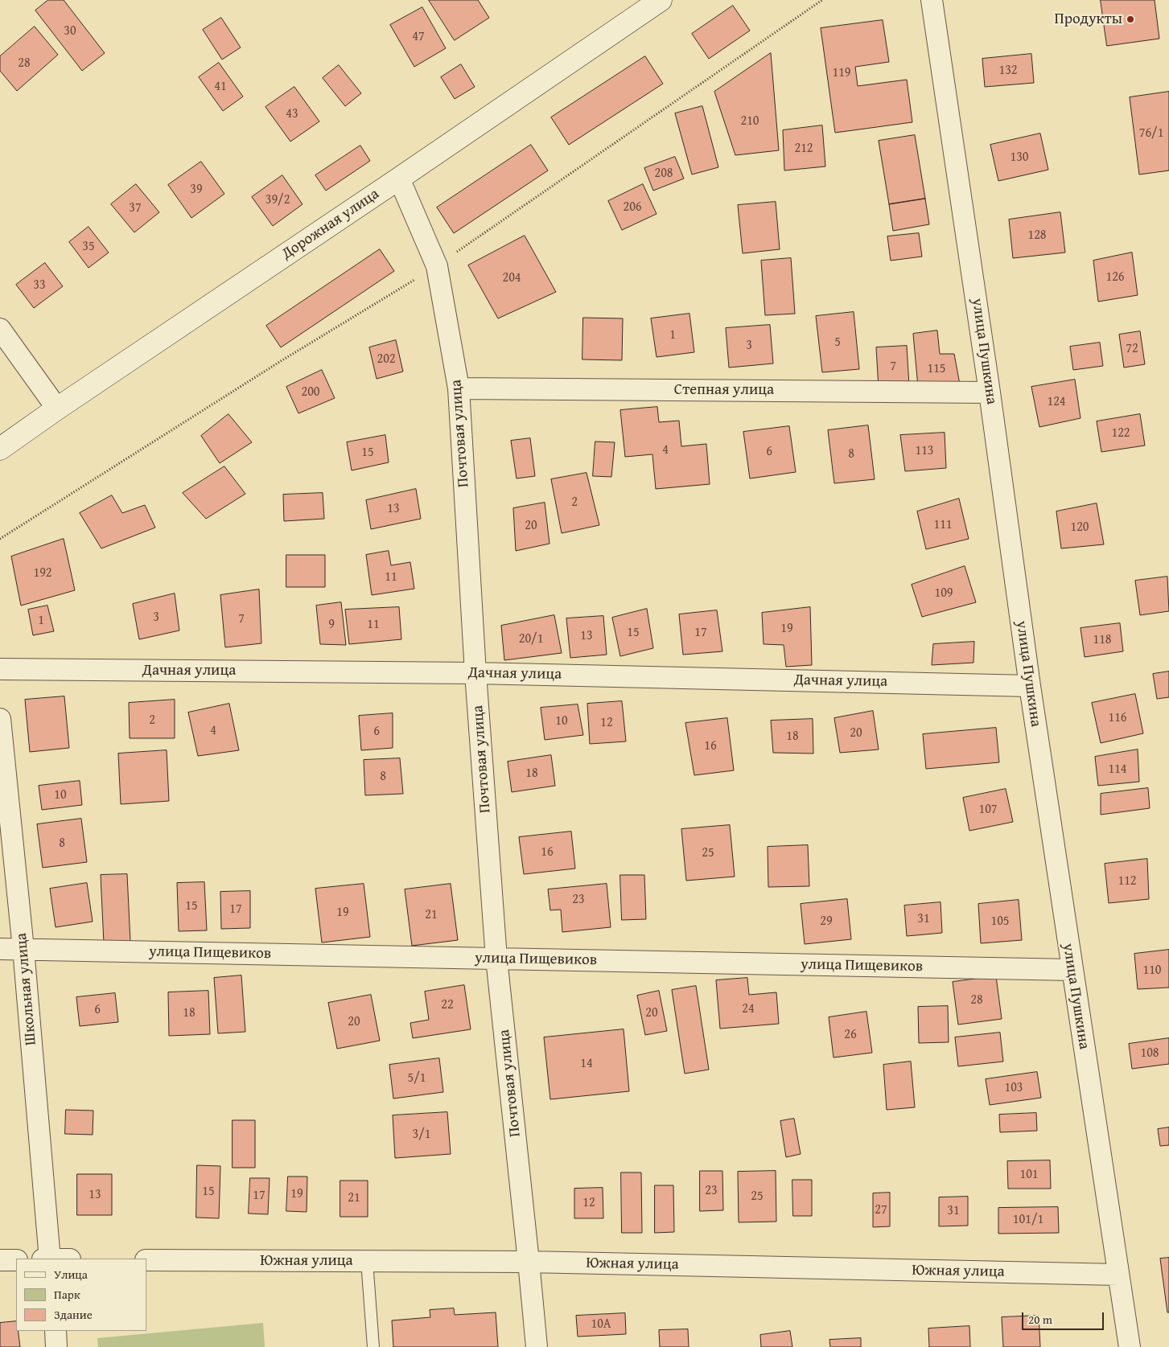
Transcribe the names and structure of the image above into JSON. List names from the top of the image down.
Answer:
{
  "streets": {
    "main road": ["Дорожная улица"],
    "street": [
      "улица Пушкина",
      "Степная улица",
      "Почтовая улица",
      "Дачная улица",
      "улица Пищевиков",
      "Школьная улица",
      "Южная улица"
    ]
  },
  "crossings": [
    ["Дорожная улица", "Почтовая улица"],
    ["улица Пушкина", "Степная улица"],
    ["улица Пушкина", "Дачная улица"],
    ["улица Пушкина", "улица Пищевиков"],
    ["улица Пушкина", "Южная улица"],
    ["Степная улица", "Почтовая улица"],
    ["Почтовая улица", "Дачная улица"],
    ["Почтовая улица", "улица Пищевиков"],
    ["Почтовая улица", "Южная улица"],
    ["улица Пищевиков", "Школьная улица"]
  ],
  "places": ["Продукты"],
  "house_numbers": [
    "30",
    "47",
    "28",
    "132",
    "119",
    "41",
    "43",
    "210",
    "76/1",
    "212",
    "130",
    "208",
    "39",
    "39/2",
    "206",
    "37",
    "128",
    "35",
    "126",
    "204",
    "33",
    "1",
    "5",
    "3",
    "72",
    "202",
    "7",
    "115",
    "200",
    "124",
    "122",
    "4",
    "113",
    "6",
    "15",
    "8",
    "2",
    "13",
    "111",
    "20",
    "120",
    "192",
    "11",
    "109",
    "3",
    "7",
    "1",
    "9",
    "11",
    "19",
    "15",
    "17",
    "13",
    "20/1",
    "118",
    "116",
    "2",
    "10",
    "12",
    "4",
    "6",
    "20",
    "18",
    "16",
    "114",
    "18",
    "8",
    "10",
    "107",
    "8",
    "16",
    "25",
    "112",
    "23",
    "15",
    "17",
    "19",
    "21",
    "31",
    "29",
    "105",
    "110",
    "28",
    "22",
    "24",
    "6",
    "18",
    "20",
    "20",
    "26",
    "108",
    "14",
    "5/1",
    "103",
    "3/1",
    "101",
    "23",
    "15",
    "19",
    "13",
    "17",
    "25",
    "21",
    "12",
    "27",
    "31",
    "101/1",
    "10А"
  ],
  "legend": ["Улица", "Парк", "Здание"],
  "scale_bar": "20 m"
}
